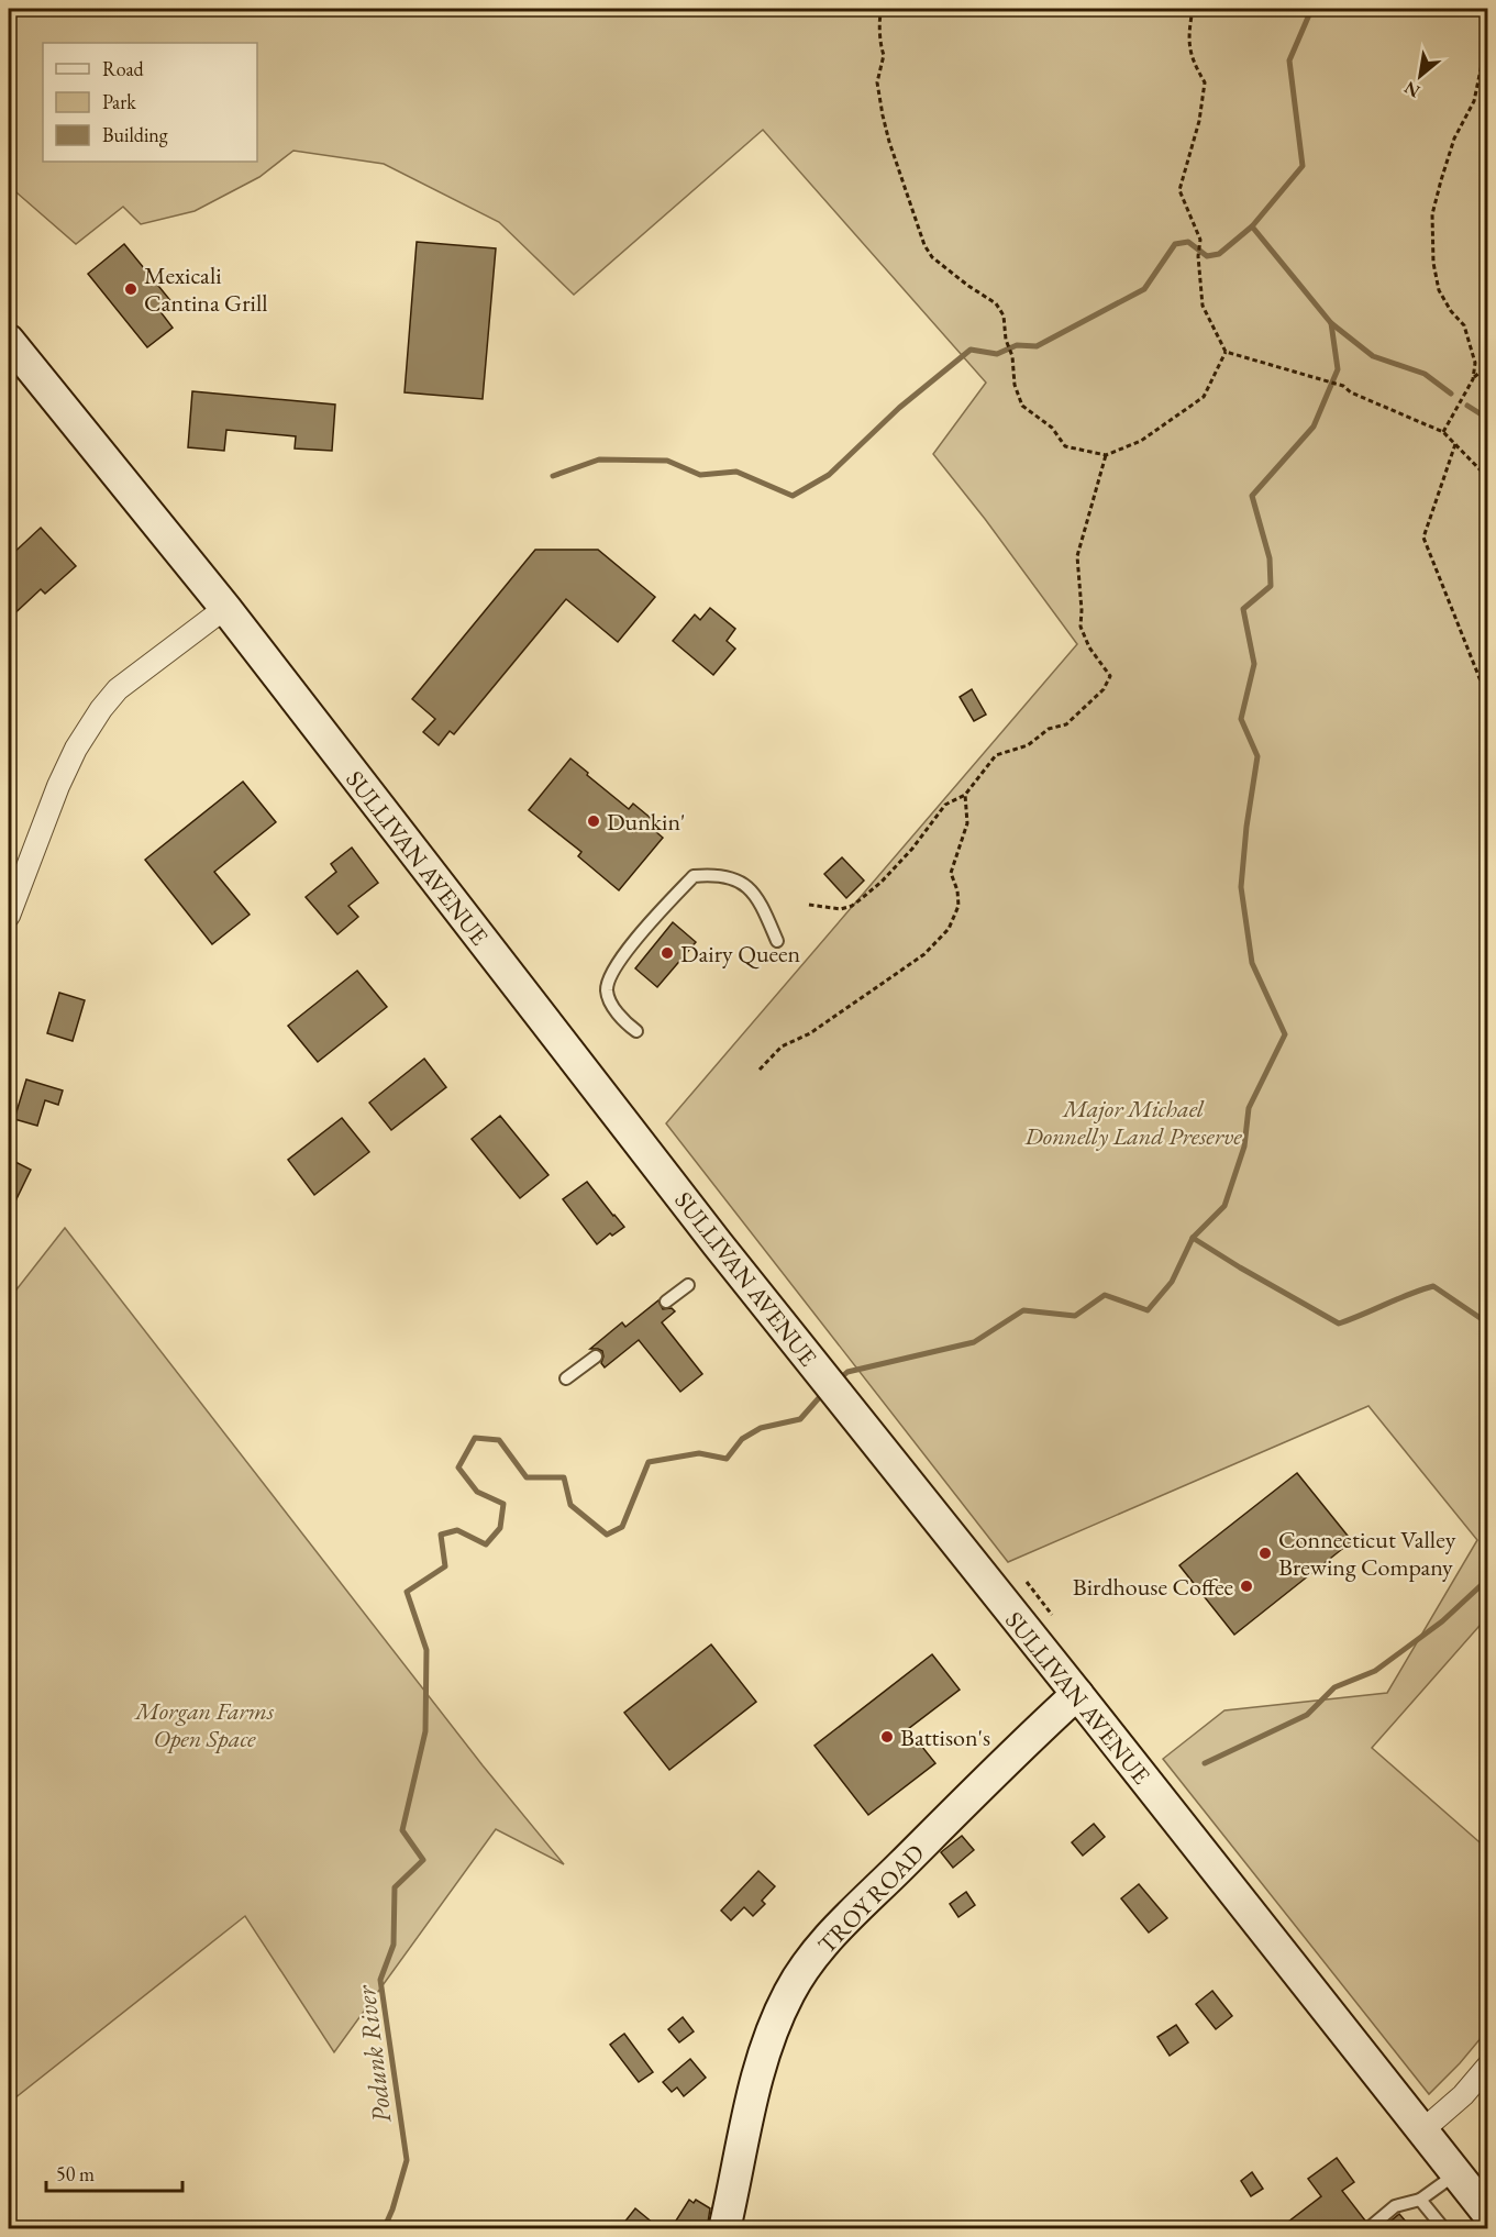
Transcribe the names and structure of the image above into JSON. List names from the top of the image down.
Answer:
{
  "streets": {
    "main road": ["SULLIVAN AVENUE", "TROY ROAD"]
  },
  "crossings": [
    ["SULLIVAN AVENUE", "TROY ROAD"]
  ],
  "water": ["Podunk River"],
  "parks": ["Major Michael Donnelly Land Preserve", "Morgan Farms Open Space"],
  "places": [
    "Mexicali Cantina Grill",
    "Dunkin'",
    "Dairy Queen",
    "Connecticut Valley Brewing Company",
    "Birdhouse Coffee",
    "Battison's"
  ],
  "legend": ["Road", "Park", "Building"],
  "scale_bar": "50 m",
  "north": "bottom left"
}
